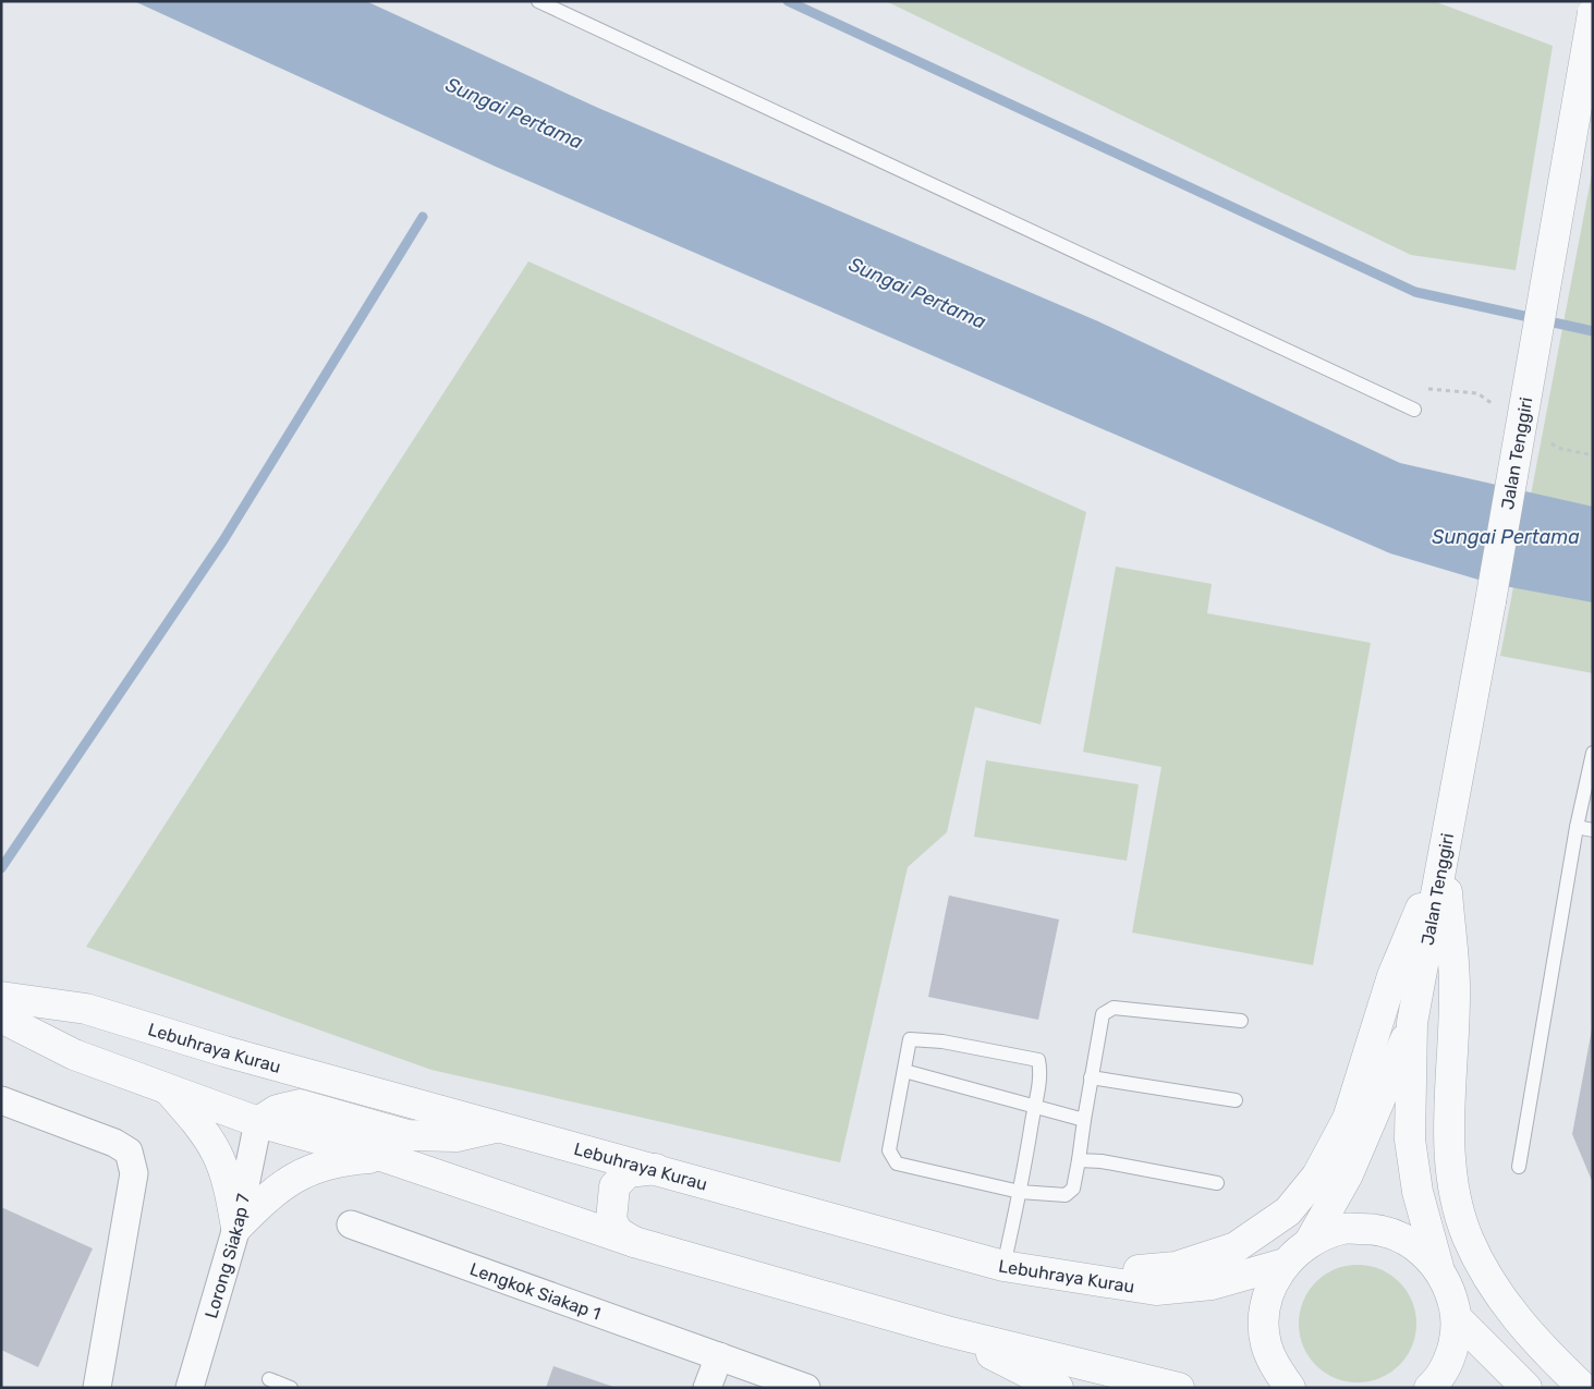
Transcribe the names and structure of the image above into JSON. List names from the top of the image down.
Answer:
{
  "streets": {
    "street": [
      "Jalan Tenggiri",
      "Lebuhraya Kurau",
      "Lorong Siakap 7",
      "Lengkok Siakap 1"
    ]
  },
  "water": ["Sungai Pertama"]
}
